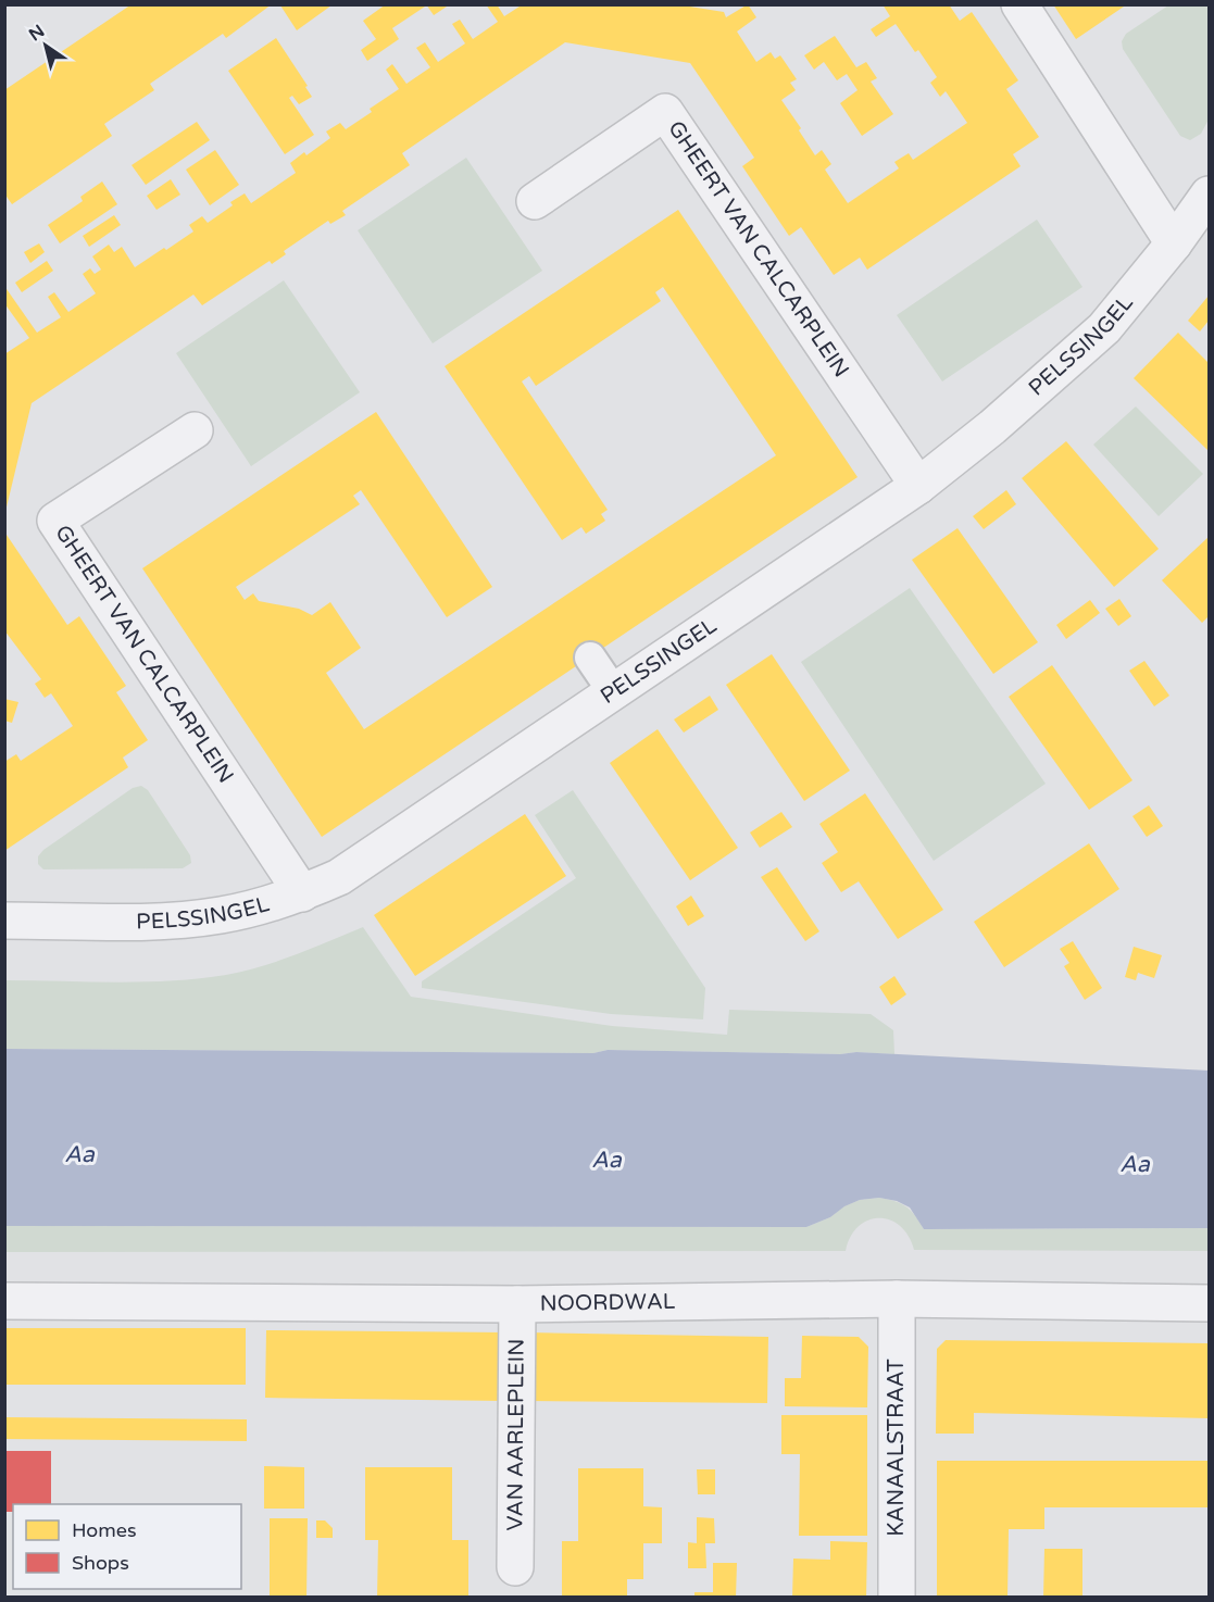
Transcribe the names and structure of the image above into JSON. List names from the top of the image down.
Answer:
{
  "streets": {
    "street": [
      "GHEERT VAN CALCARPLEIN",
      "PELSSINGEL",
      "NOORDWAL",
      "VAN AARLEPLEIN",
      "KANAALSTRAAT"
    ]
  },
  "crossings": [
    ["GHEERT VAN CALCARPLEIN", "PELSSINGEL"],
    ["NOORDWAL", "VAN AARLEPLEIN"],
    ["NOORDWAL", "KANAALSTRAAT"]
  ],
  "water": ["Aa"],
  "legend": ["Homes", "Shops"],
  "north": "top left"
}
